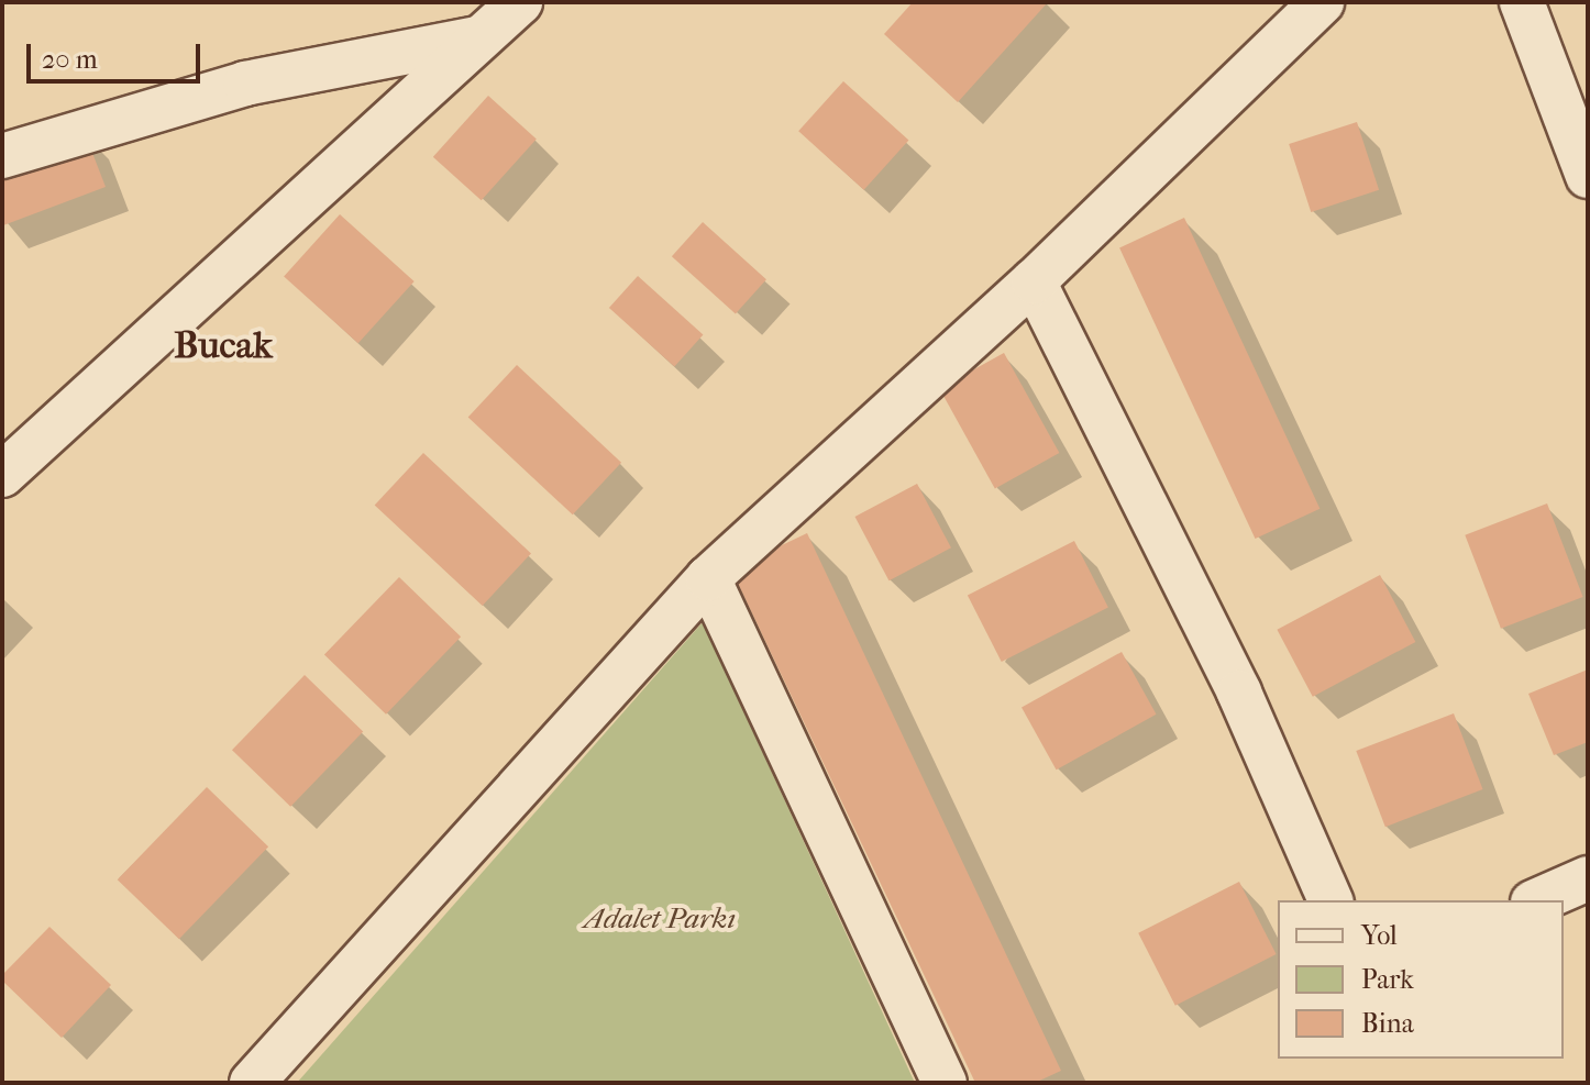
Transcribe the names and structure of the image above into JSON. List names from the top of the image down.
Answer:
{
  "districts": ["Bucak"],
  "parks": ["Adalet Parkı"],
  "legend": ["Yol", "Park", "Bina"],
  "scale_bar": "20 m"
}
